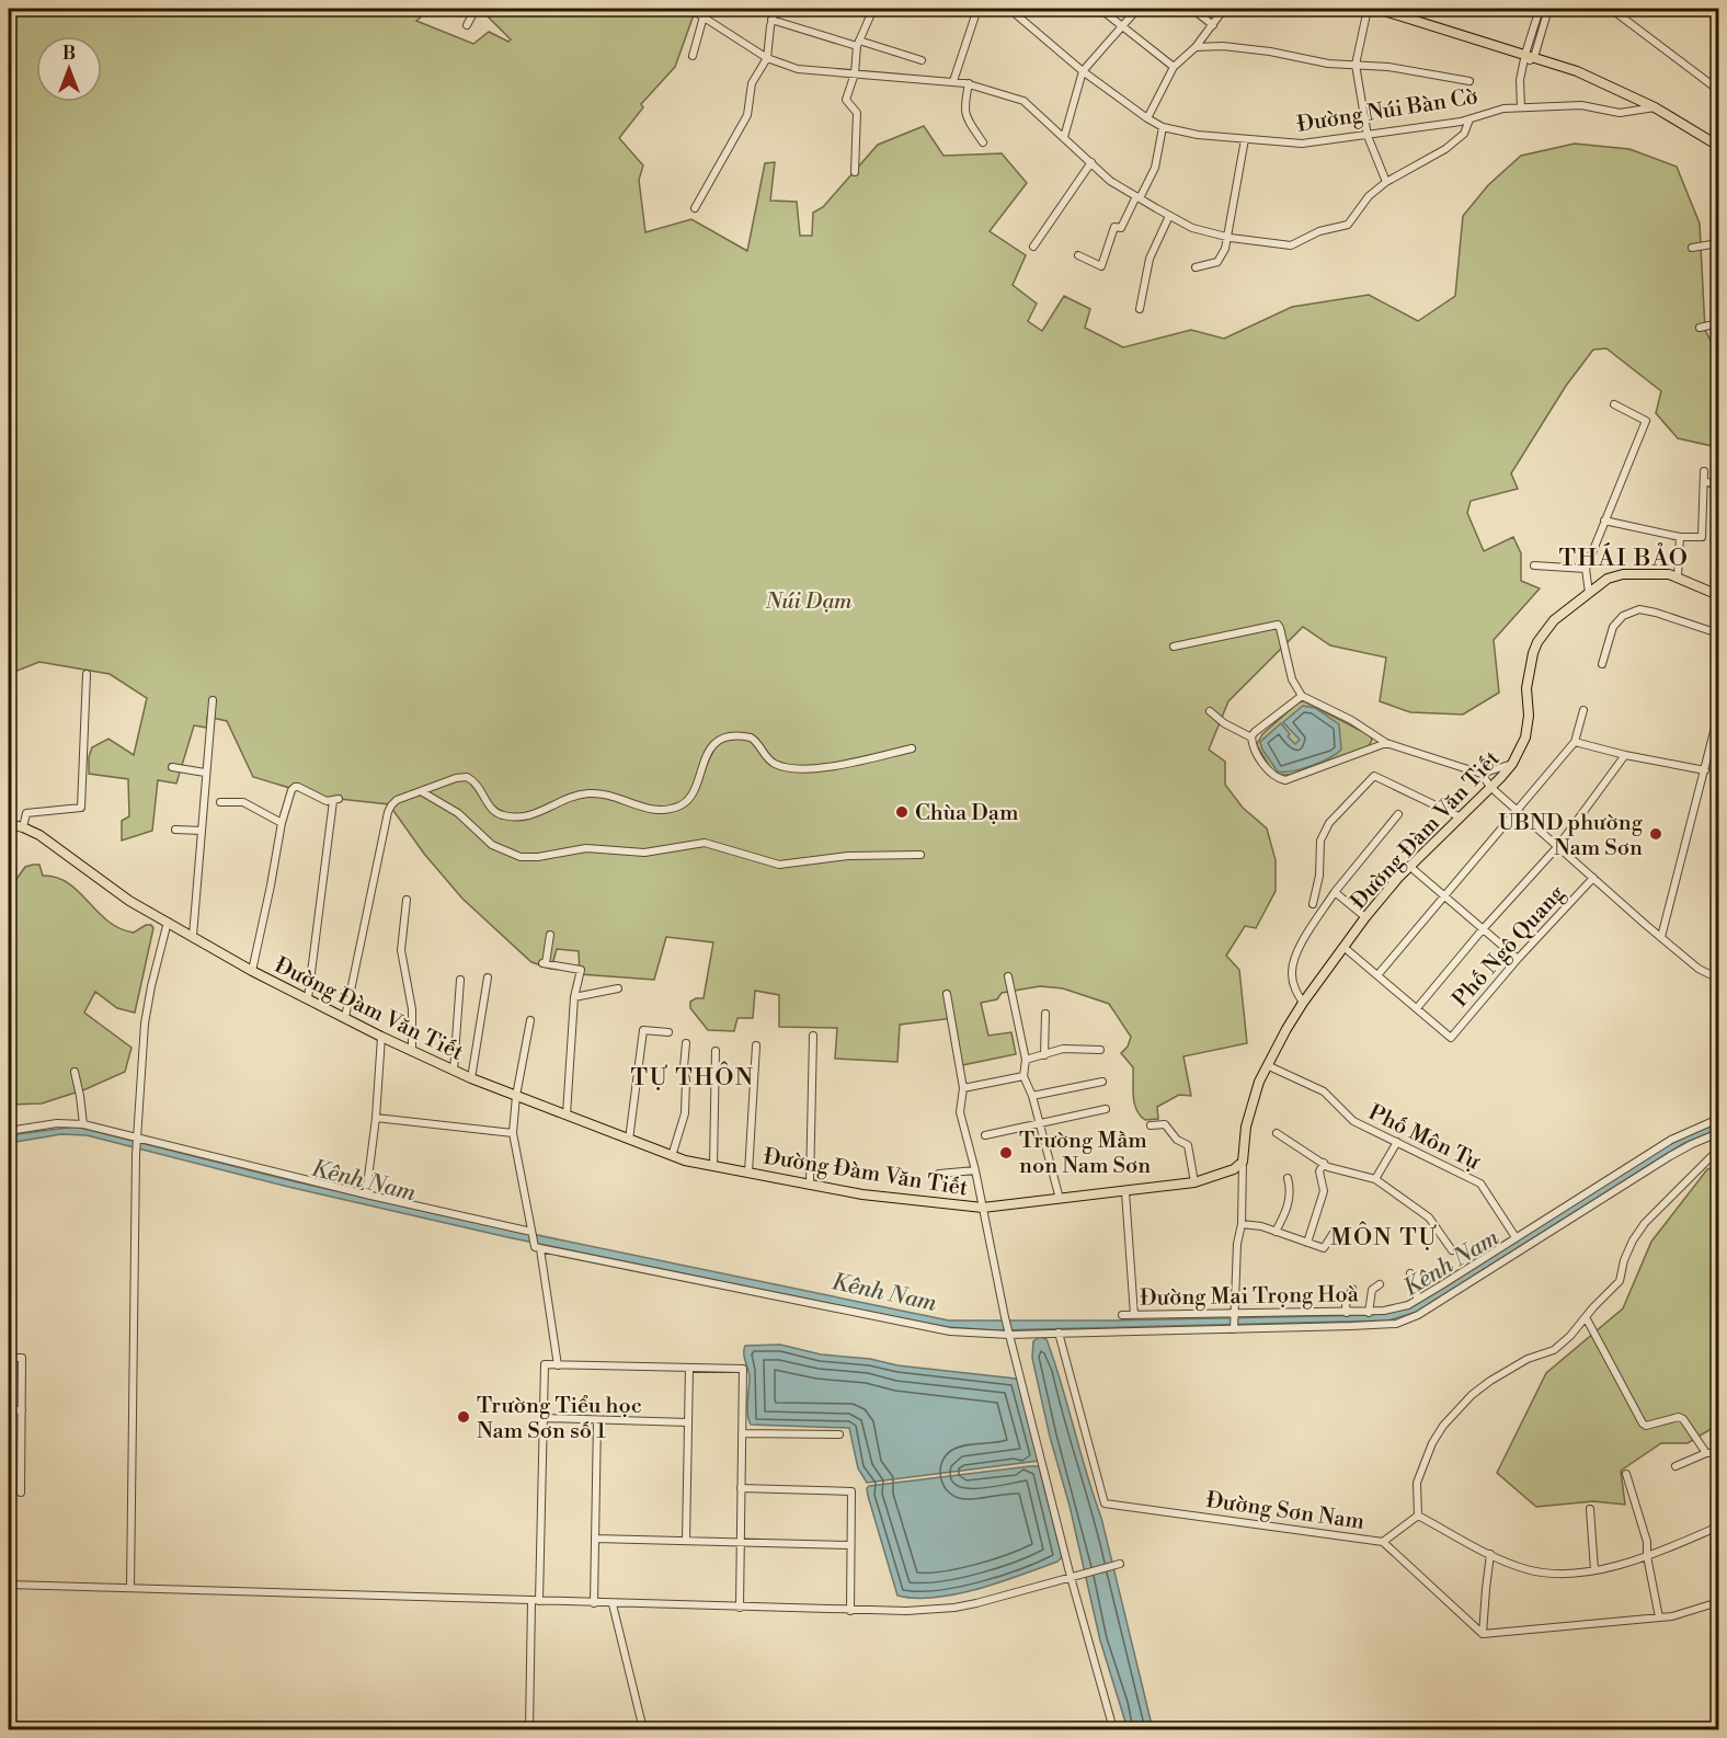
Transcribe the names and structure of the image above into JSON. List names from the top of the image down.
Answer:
{
  "streets": {
    "main road": ["Đường Đàm Văn Tiết"],
    "street": [
      "Đường Núi Bàn Cờ",
      "Phố Ngô Quang",
      "Phố Môn Tự",
      "Đường Mai Trọng Hoà",
      "Đường Sơn Nam"
    ]
  },
  "crossings": [
    ["Đường Đàm Văn Tiết", "Phố Môn Tự"],
    ["Phố Môn Tự", "Đường Mai Trọng Hoà"]
  ],
  "districts": ["THÁI BẢO", "TỰ THÔN", "MÔN TỰ"],
  "water": ["Kênh Nam"],
  "parks": ["Núi Dạm"],
  "places": [
    "Chùa Dạm",
    "UBND phường Nam Sơn",
    "Trường Mầm non Nam Sơn",
    "Trường Tiểu học Nam Sơn số 1"
  ],
  "north": "top"
}
